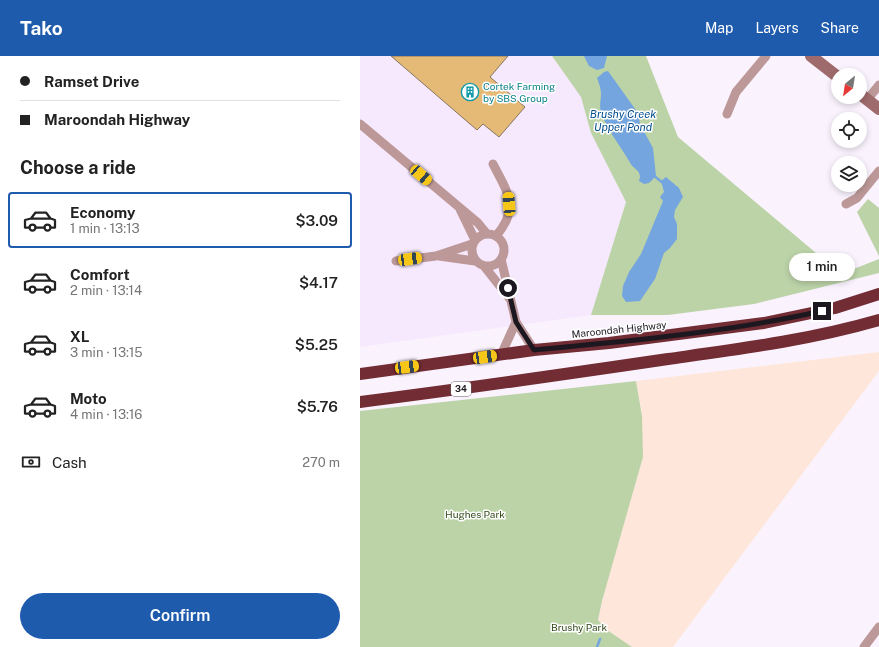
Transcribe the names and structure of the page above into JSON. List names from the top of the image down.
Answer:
{
  "streets": {
    "highway": ["Maroondah Highway", "34"]
  },
  "water": ["Brushy Creek Upper Pond"],
  "parks": ["Hughes Park", "Brushy Park"],
  "places": {
    "building": ["Cortek Farming by SBS Group"]
  },
  "north": "bottom left",
  "page": {
    "header": "Tako",
    "nav": ["Map", "Layers", "Share"],
    "banner": ["Ramset Drive", "Maroondah Highway"],
    "heading": "Choose a ride",
    "list": [
      {
        "name": "Economy",
        "note": "1 min · 13:13",
        "value": "$3.09"
      },
      {
        "name": "Comfort",
        "note": "2 min · 13:14",
        "value": "$4.17"
      },
      {
        "name": "XL",
        "note": "3 min · 13:15",
        "value": "$5.25"
      },
      {
        "name": "Moto",
        "note": "4 min · 13:16",
        "value": "$5.76"
      }
    ],
    "bubble": "1 min",
    "pay": ["Cash", "270 m"],
    "buttons": "Confirm"
  }
}
